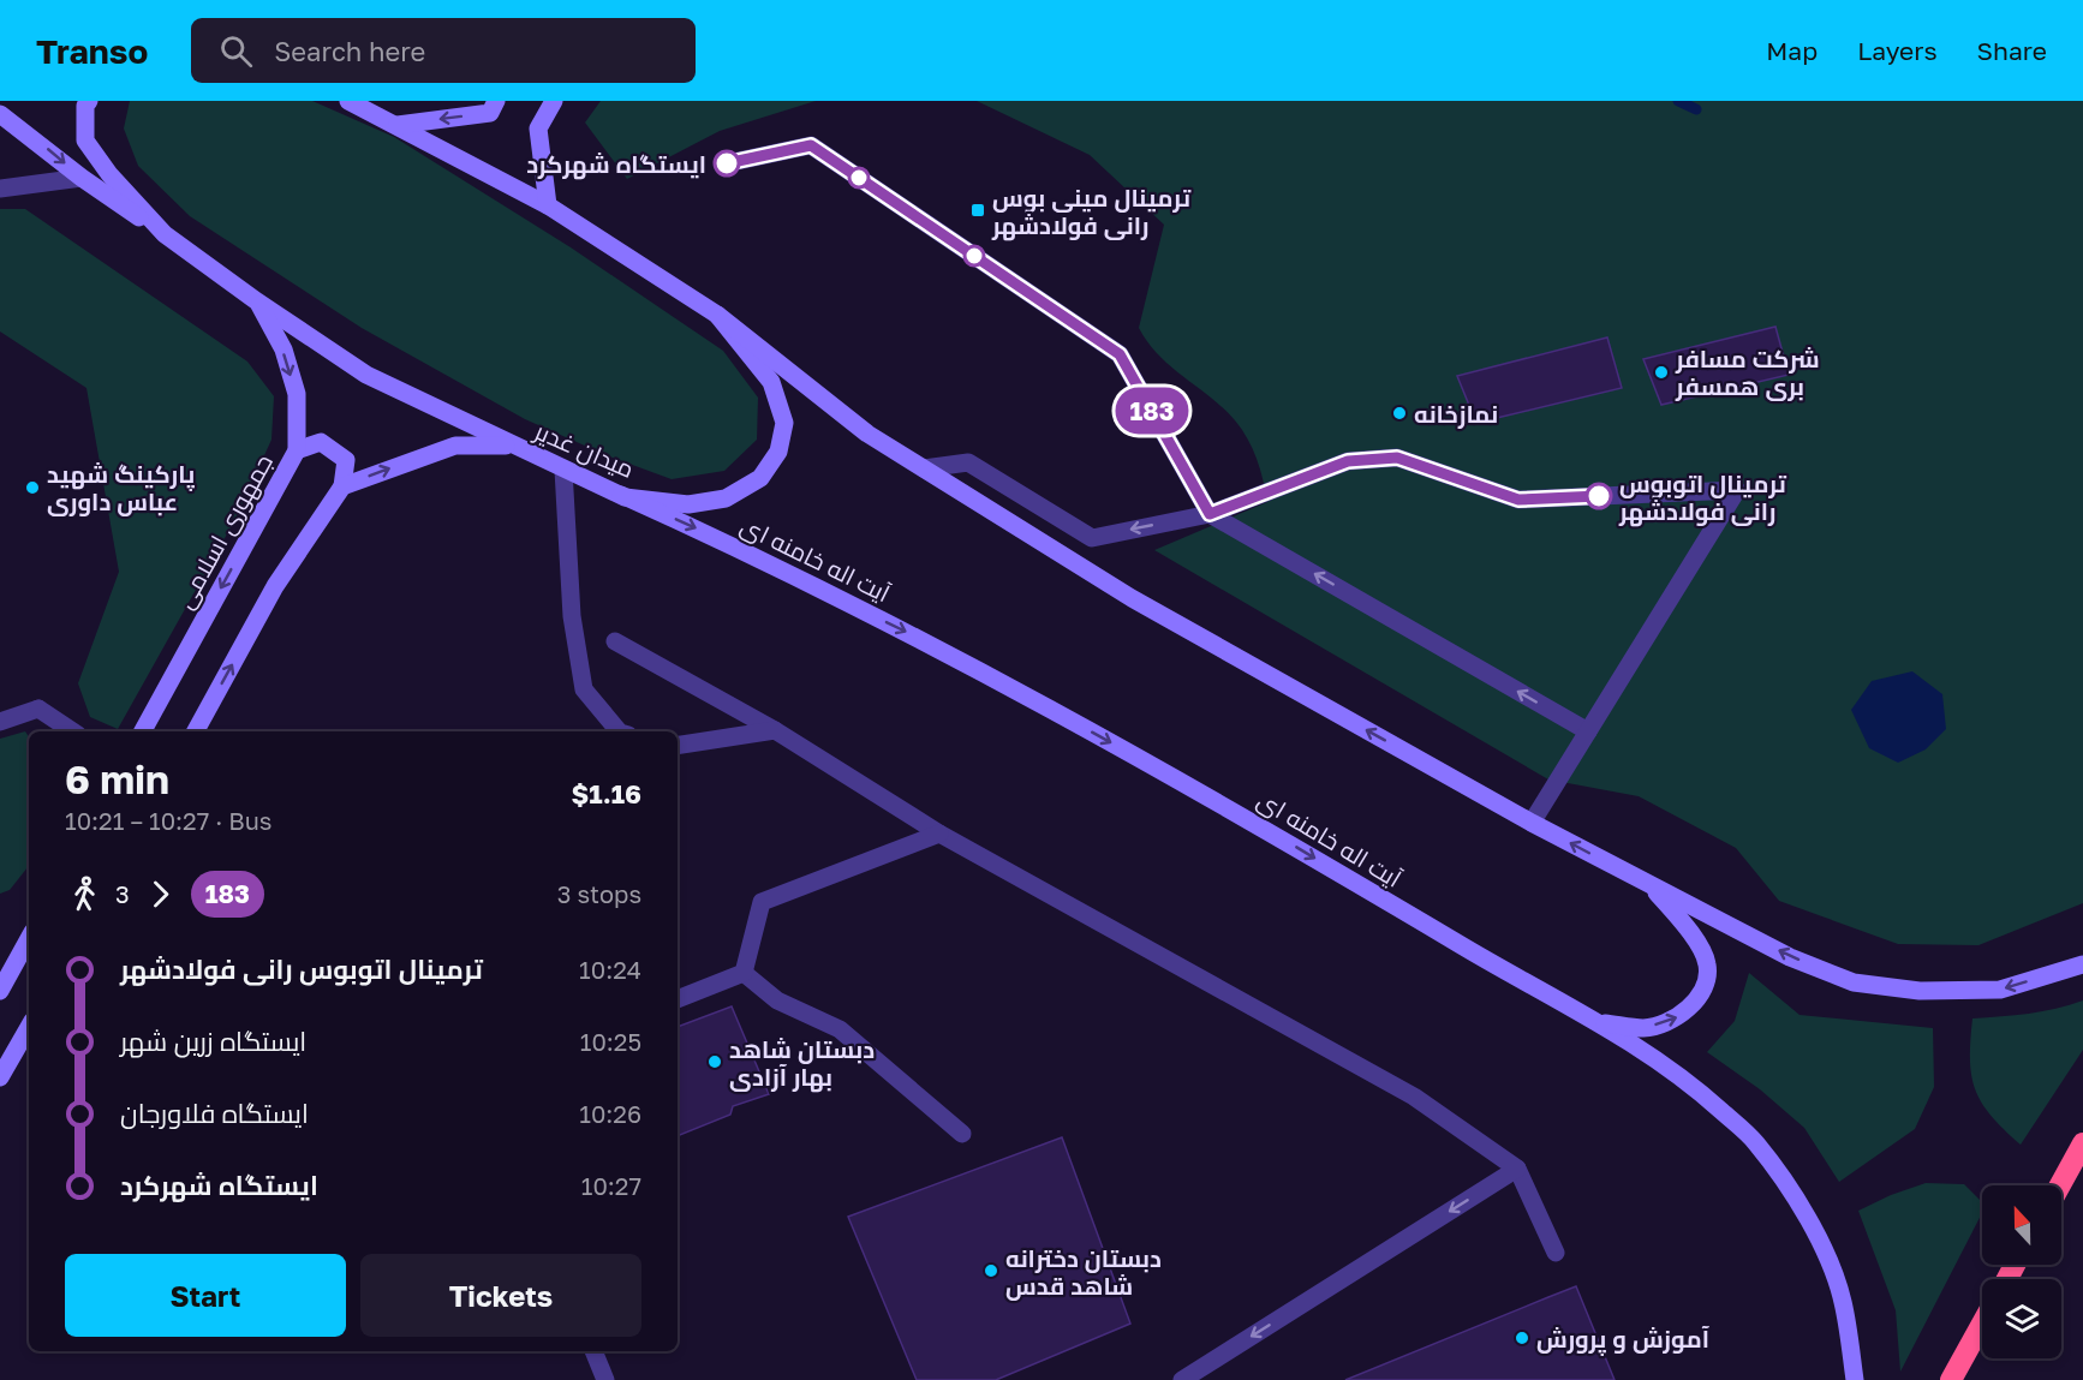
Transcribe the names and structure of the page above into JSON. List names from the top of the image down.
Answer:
{
  "streets": {
    "main road": ["میدان غدیر", "جمهوری اسلامی", "آیت اله خامنه ای"]
  },
  "crossings": [
    ["میدان غدیر", "جمهوری اسلامی"],
    ["میدان غدیر", "آیت اله خامنه ای"]
  ],
  "places": {
    "other": [
      "ایستگاه شهرکرد",
      "شرکت مسافر بری همسفر",
      "نمازخانه",
      "پارکینگ شهید عباس داوری",
      "ترمینال اتوبوس رانی فولادشهر",
      "دبستان شاهد بهار آزادی",
      "دبستان دخترانه شاهد قدس",
      "آموزش و پرورش"
    ],
    "transit": ["ترمینال مینی بوس رانی فولادشهر"]
  },
  "lines": ["bus line 183"],
  "north": "top",
  "page": {
    "header": "Transo",
    "search": "Search here",
    "nav": ["Map", "Layers", "Share"],
    "on_map": "183",
    "heading": ["6 min", "10:21 – 10:27 · Bus", "$1.16"],
    "legs": ["3", "183", "3 stops"],
    "list": [
      {
        "name": "ترمینال اتوبوس رانی فولادشهر",
        "value": "10:24"
      },
      {
        "name": "ایستگاه زرین شهر",
        "value": "10:25"
      },
      {
        "name": "ایستگاه فلاورجان",
        "value": "10:26"
      },
      {
        "name": "ایستگاه شهرکرد",
        "value": "10:27"
      }
    ],
    "buttons": ["Start", "Tickets"]
  }
}
